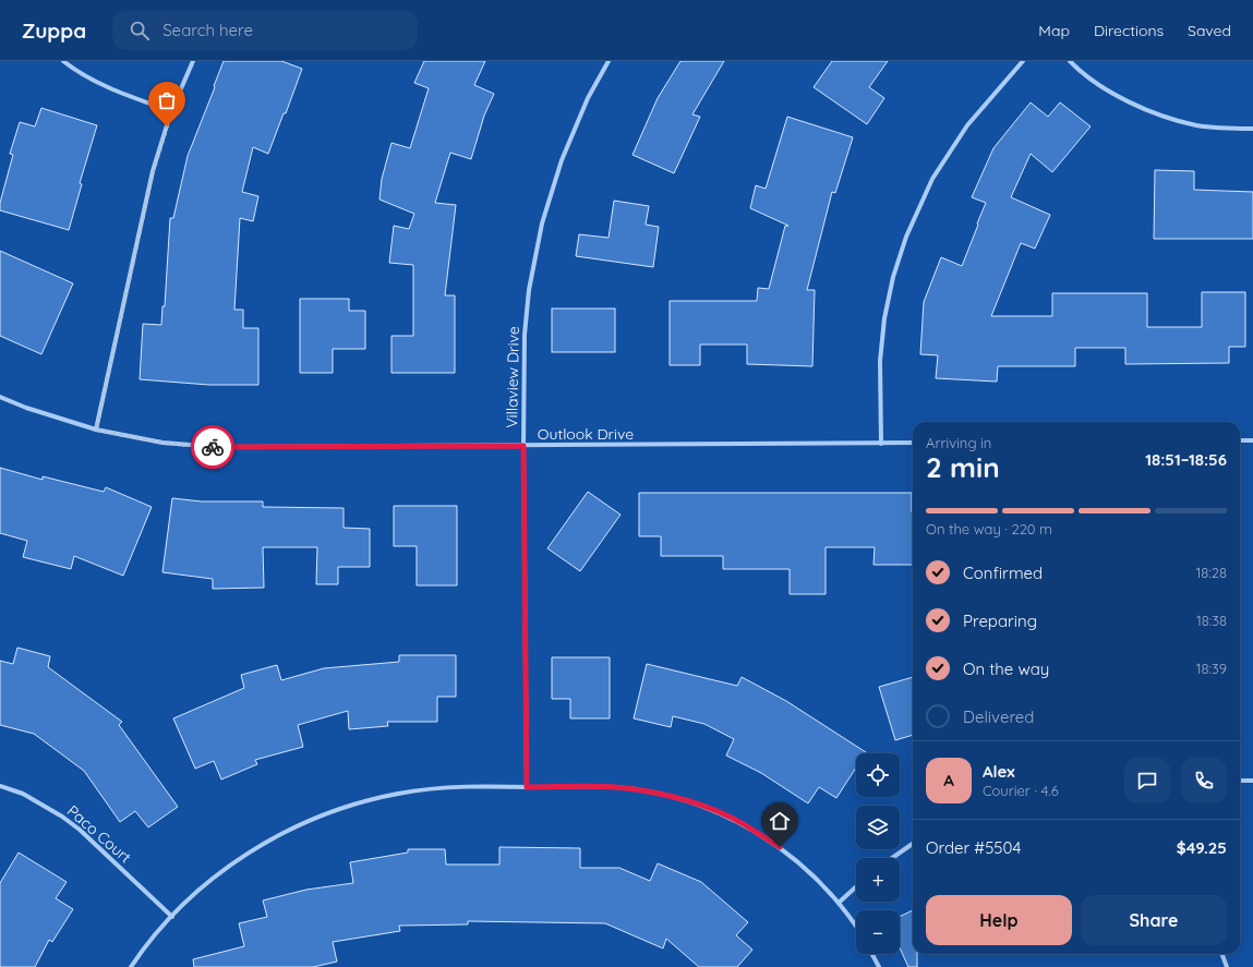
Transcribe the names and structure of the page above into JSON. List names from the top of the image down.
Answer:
{
  "streets": {
    "street": ["Villaview Drive", "Outlook Drive", "Paco Court"]
  },
  "crossings": [
    ["Villaview Drive", "Outlook Drive"]
  ],
  "page": {
    "header": "Zuppa",
    "search": "Search here",
    "nav": ["Map", "Directions", "Saved"],
    "heading": ["2 min", "Arriving in", "18:51–18:56"],
    "panel": [
      "Alex",
      "Courier · 4.6",
      "Order #5504",
      "$49.25"
    ],
    "bar": "On the way · 220 m",
    "list": [
      ["Confirmed", "18:28"],
      ["Preparing", "18:38"],
      ["On the way", "18:39"],
      "Delivered"
    ],
    "map_buttons": ["+", "−"],
    "round": "A",
    "buttons": ["Help", "Share"]
  }
}
